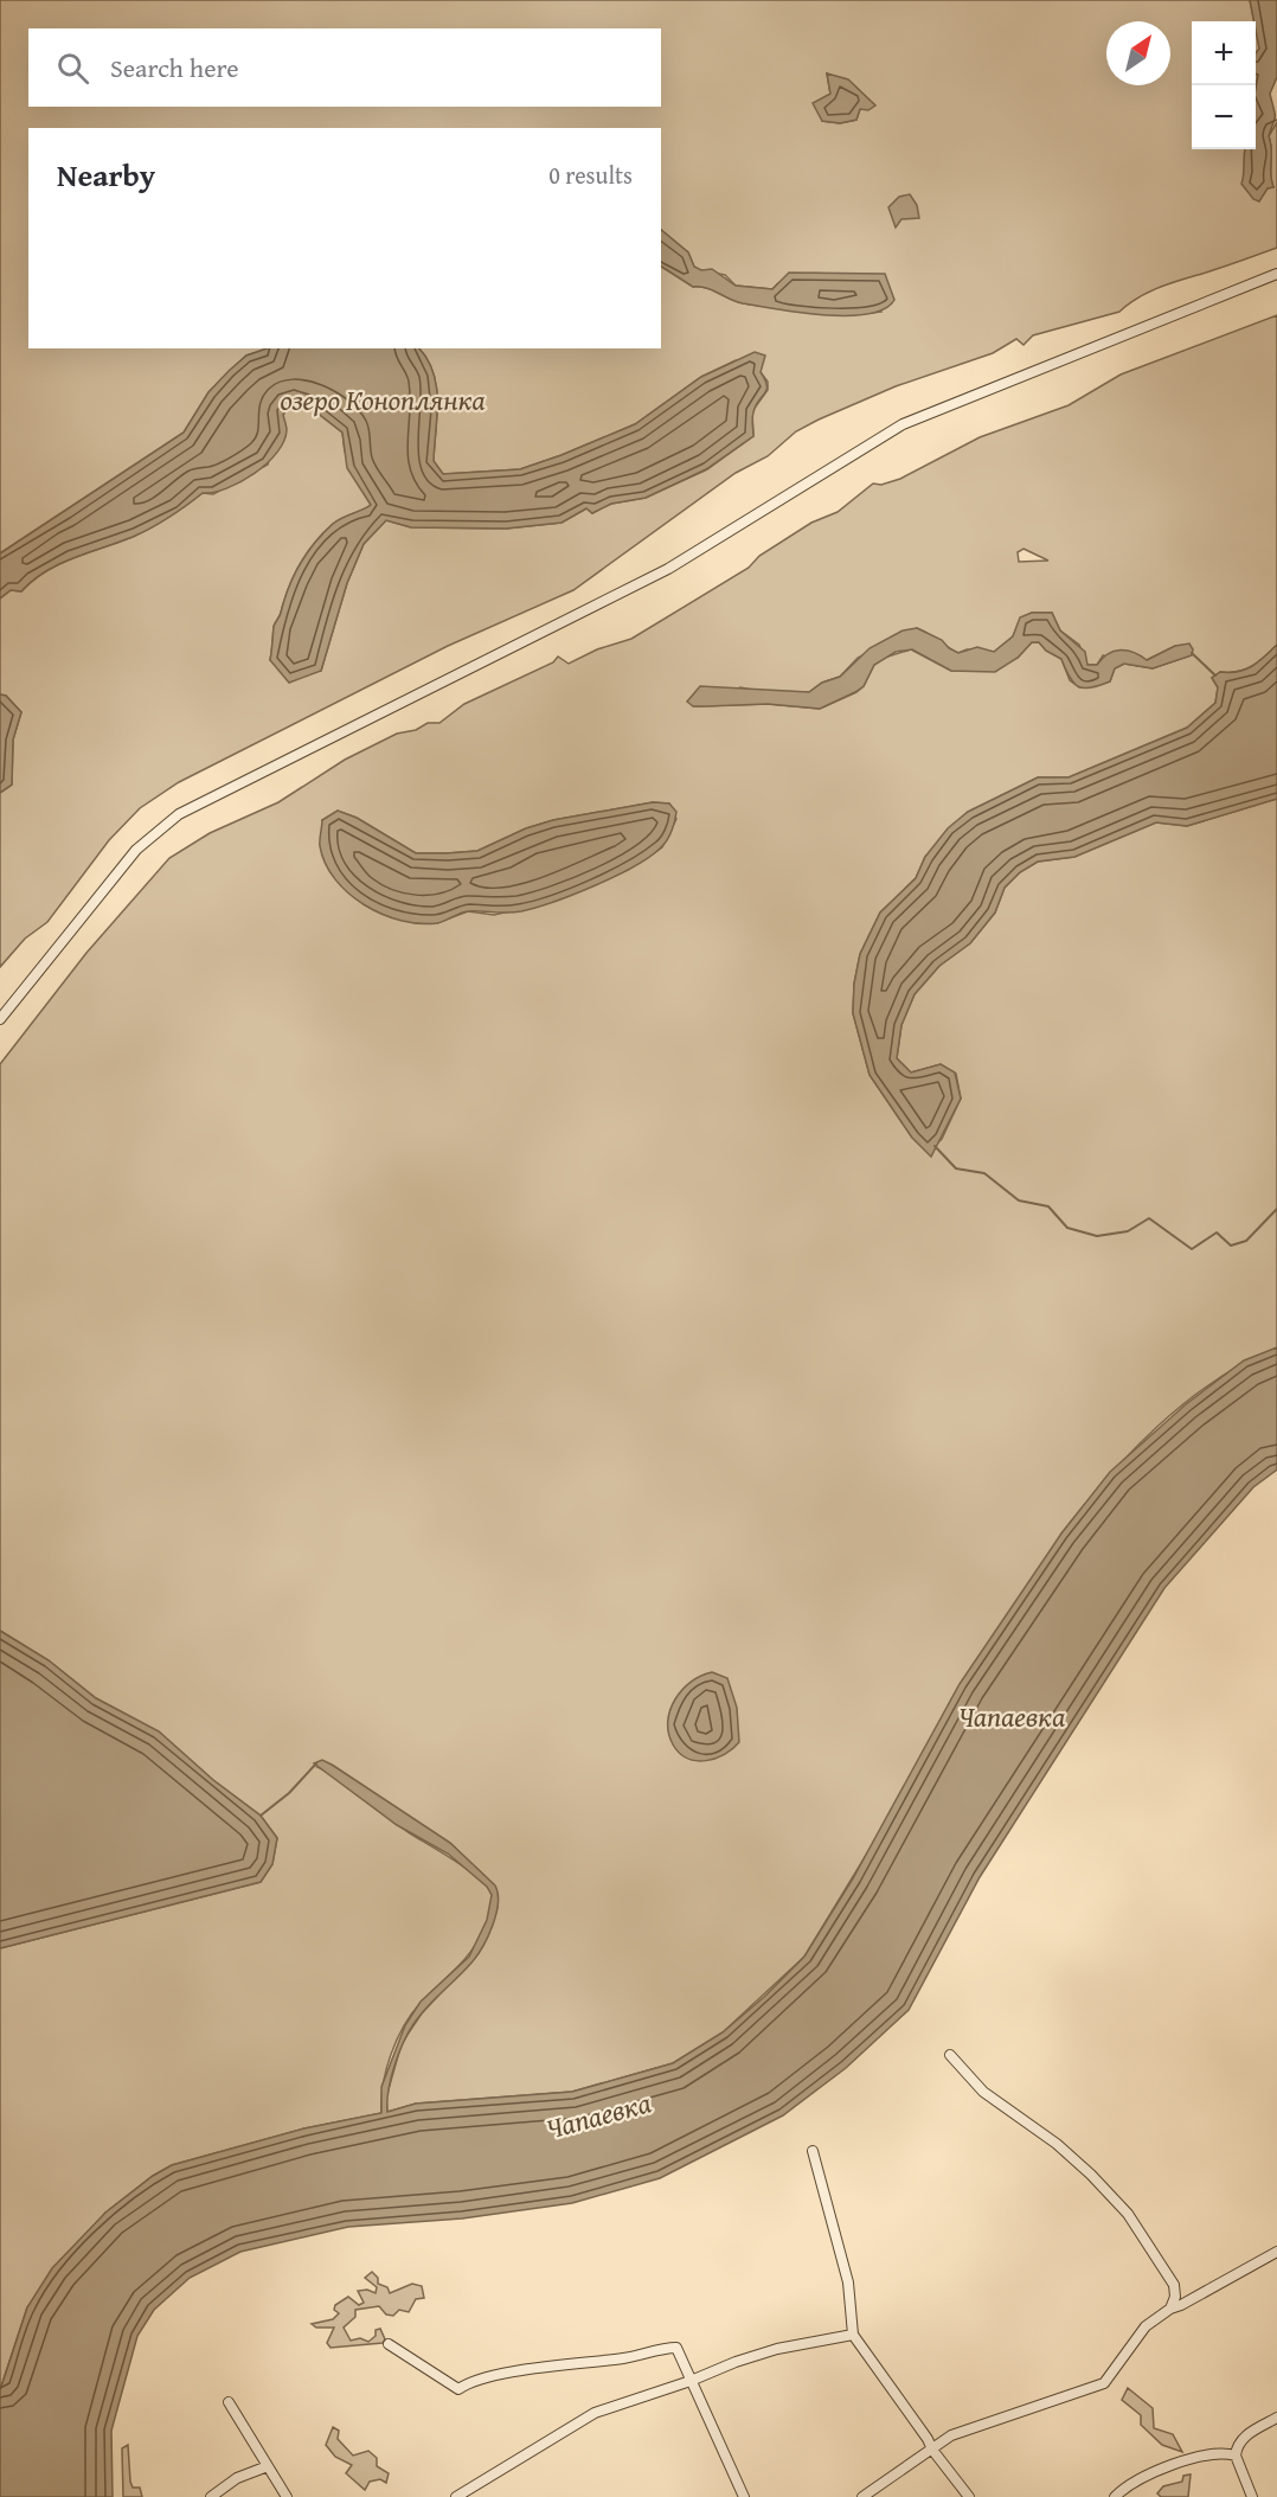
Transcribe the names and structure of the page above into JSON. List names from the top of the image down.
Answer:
{
  "water": ["озеро Коноплянка", "Чапаевка"],
  "north": "top right",
  "page": {
    "map_buttons": ["+", "−"],
    "search": "Search here",
    "heading": ["Nearby", "0 results"]
  }
}
